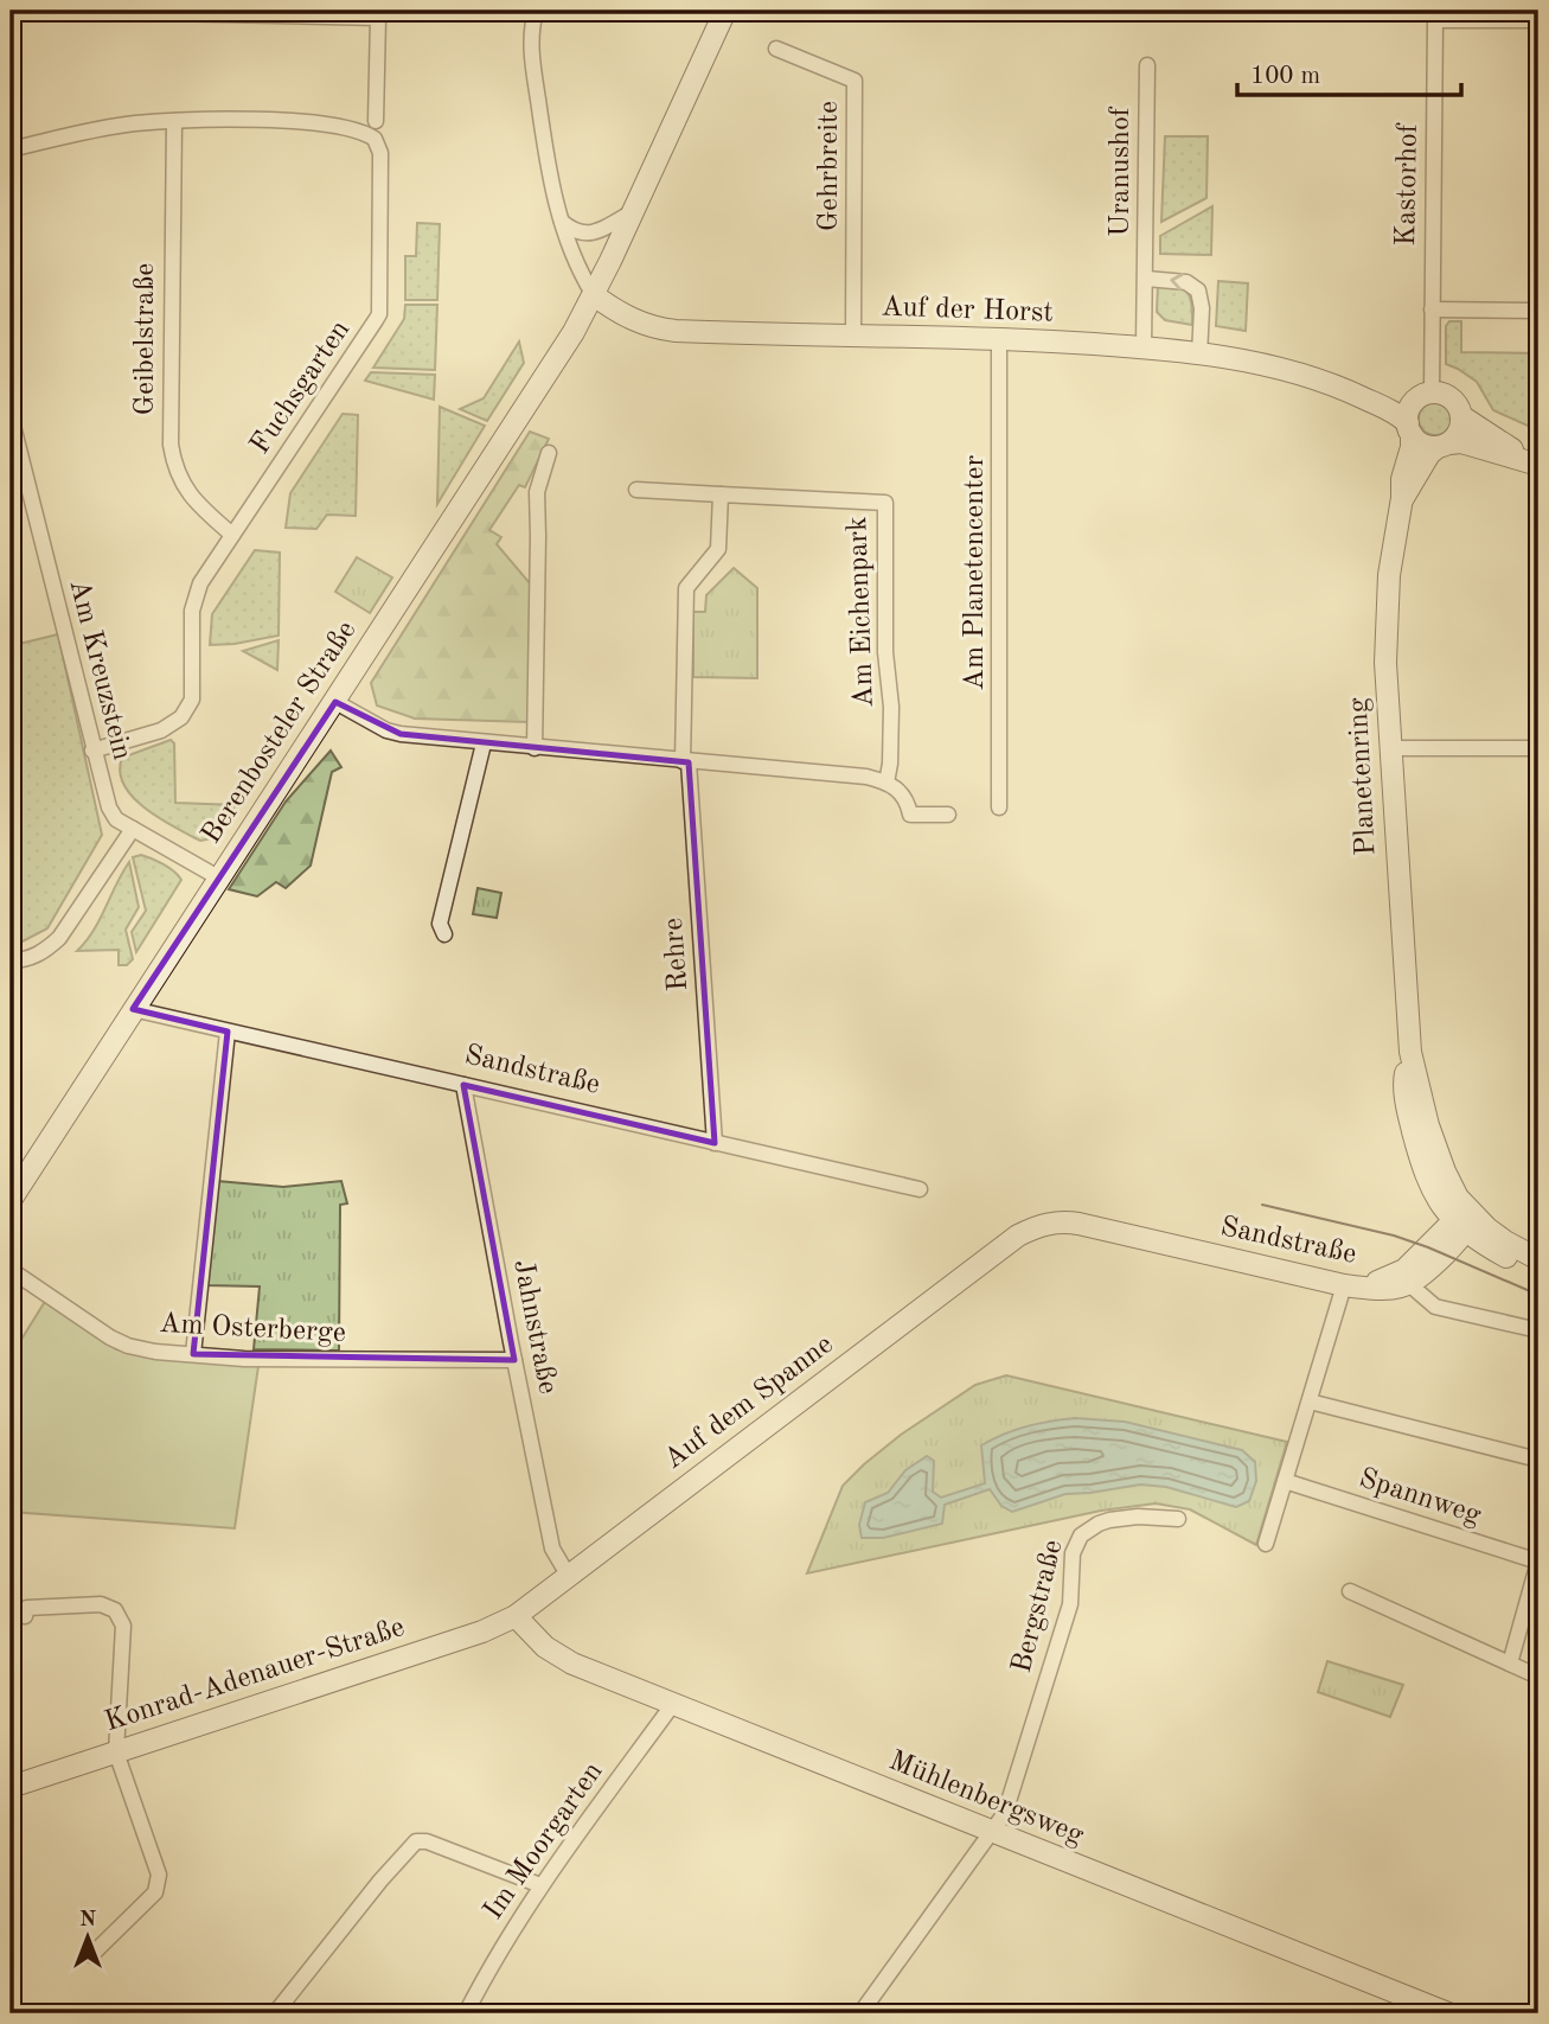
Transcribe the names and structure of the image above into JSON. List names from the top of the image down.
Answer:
{
  "streets": {
    "street": [
      "Gehrbreite",
      "Uranushof",
      "Kastorhof",
      "Auf der Horst",
      "Geibelstraße",
      "Fuchsgarten",
      "Am Planetencenter",
      "Am Eichenpark",
      "Am Kreuzstein",
      "Berenbosteler Straße",
      "Planetenring",
      "Rehre",
      "Sandstraße",
      "Jahnstraße",
      "Am Osterberge",
      "Auf dem Spanne",
      "Spannweg",
      "Bergstraße",
      "Konrad-Adenauer-Straße",
      "Mühlenbergsweg",
      "Im Moorgarten"
    ]
  },
  "crossings": [
    ["Gehrbreite", "Auf der Horst"],
    ["Uranushof", "Auf der Horst"],
    ["Kastorhof", "Auf der Horst"],
    ["Kastorhof", "Planetenring"],
    ["Auf der Horst", "Am Planetencenter"],
    ["Auf der Horst", "Berenbosteler Straße"],
    ["Auf der Horst", "Planetenring"],
    ["Geibelstraße", "Fuchsgarten"],
    ["Fuchsgarten", "Am Kreuzstein"],
    ["Am Kreuzstein", "Berenbosteler Straße"],
    ["Berenbosteler Straße", "Sandstraße"],
    ["Rehre", "Sandstraße"],
    ["Sandstraße", "Jahnstraße"],
    ["Sandstraße", "Auf dem Spanne"],
    ["Jahnstraße", "Am Osterberge"],
    ["Jahnstraße", "Auf dem Spanne"],
    ["Auf dem Spanne", "Konrad-Adenauer-Straße"],
    ["Auf dem Spanne", "Mühlenbergsweg"],
    ["Bergstraße", "Mühlenbergsweg"],
    ["Konrad-Adenauer-Straße", "Mühlenbergsweg"],
    ["Mühlenbergsweg", "Im Moorgarten"]
  ],
  "scale_bar": "100 m",
  "north": "top"
}
